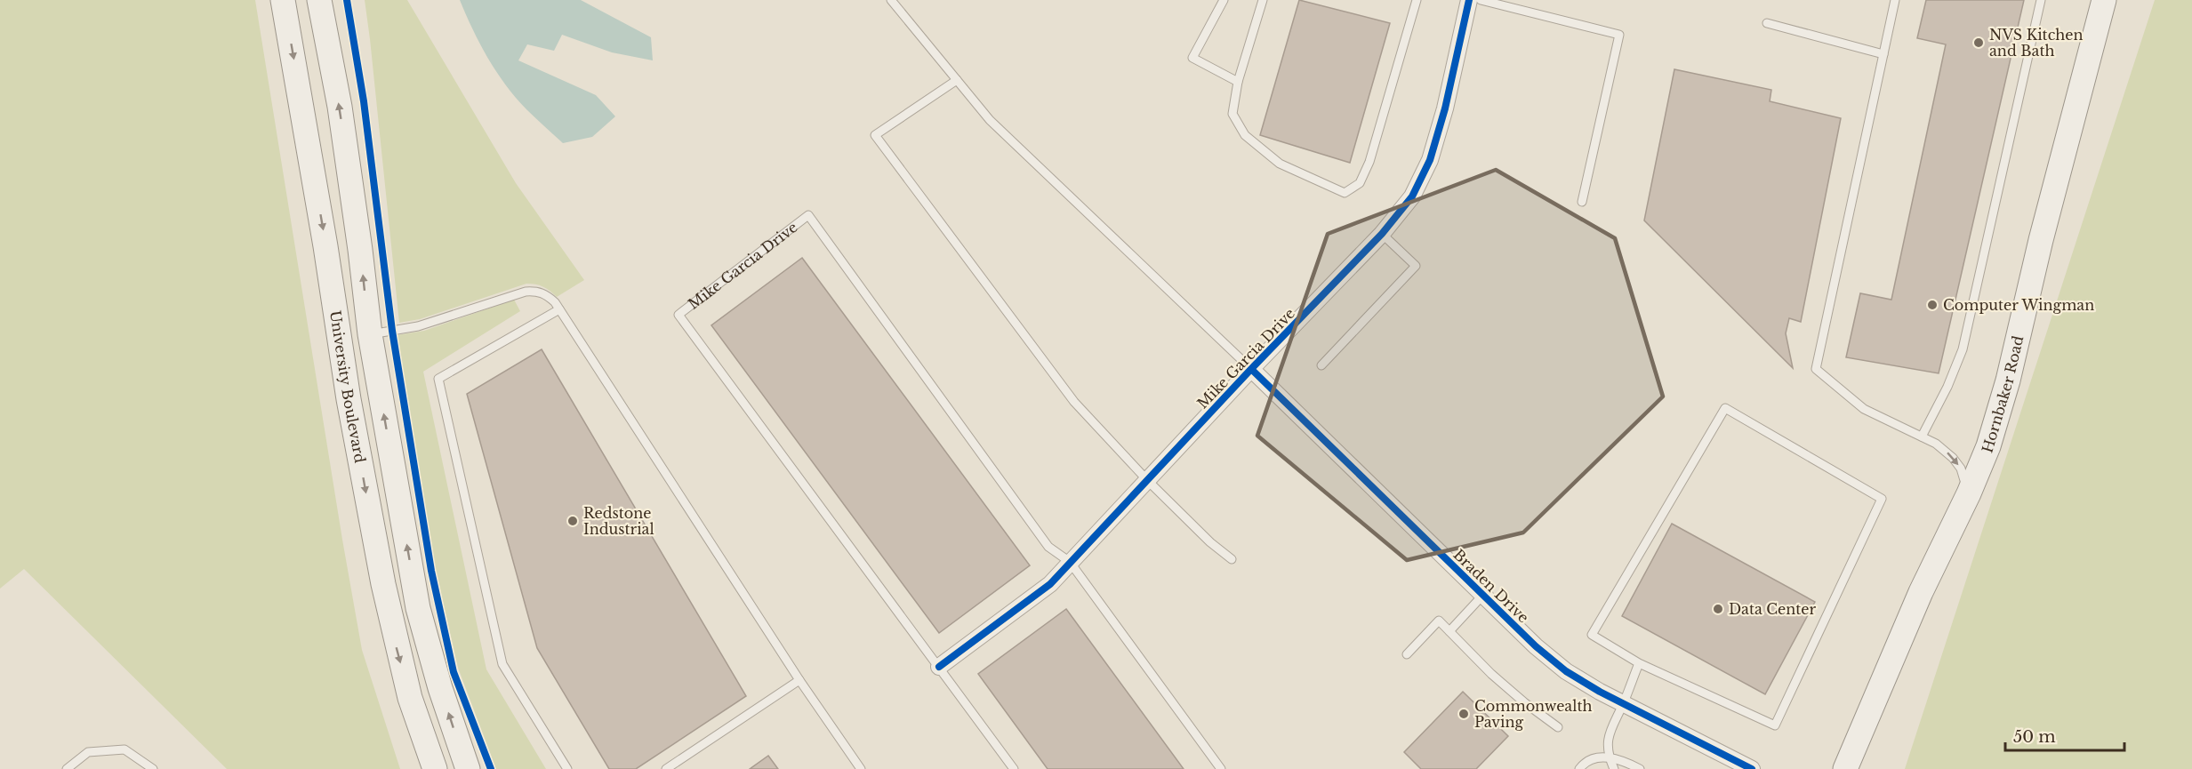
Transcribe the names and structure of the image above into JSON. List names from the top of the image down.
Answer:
{
  "streets": {
    "main road": ["University Boulevard", "Hornbaker Road"],
    "street": ["Mike Garcia Drive", "Braden Drive"]
  },
  "crossings": [
    ["Mike Garcia Drive", "Braden Drive"]
  ],
  "places": [
    "NVS Kitchen and Bath",
    "Computer Wingman",
    "Redstone Industrial",
    "Data Center",
    "Commonwealth Paving"
  ],
  "scale_bar": "50 m"
}
